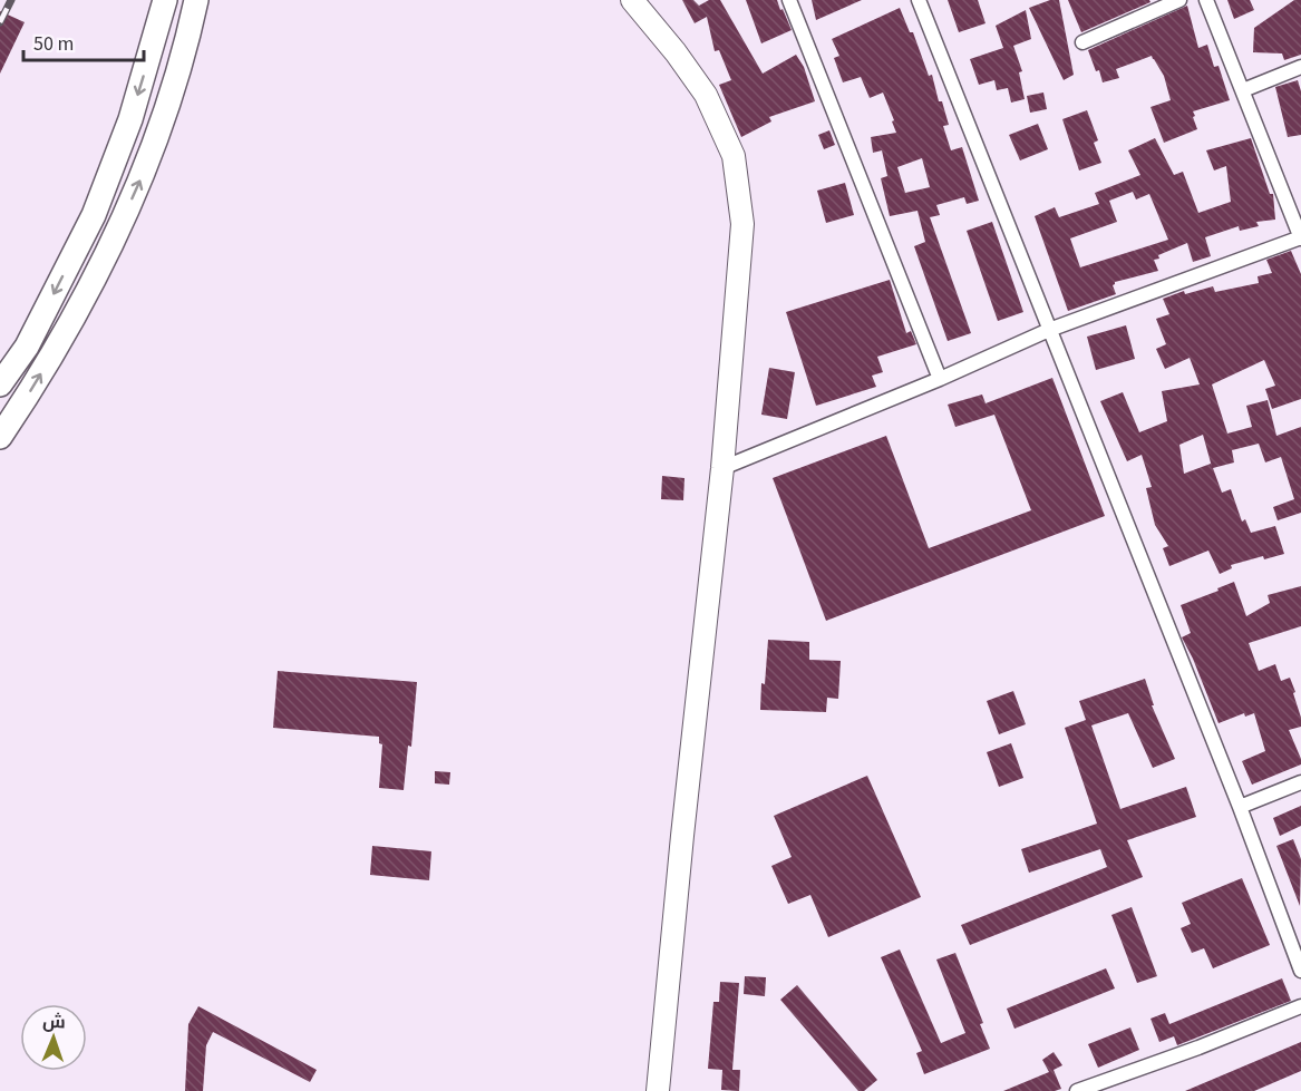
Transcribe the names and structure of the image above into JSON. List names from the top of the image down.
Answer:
{
  "scale_bar": "50 m",
  "north": "top"
}
